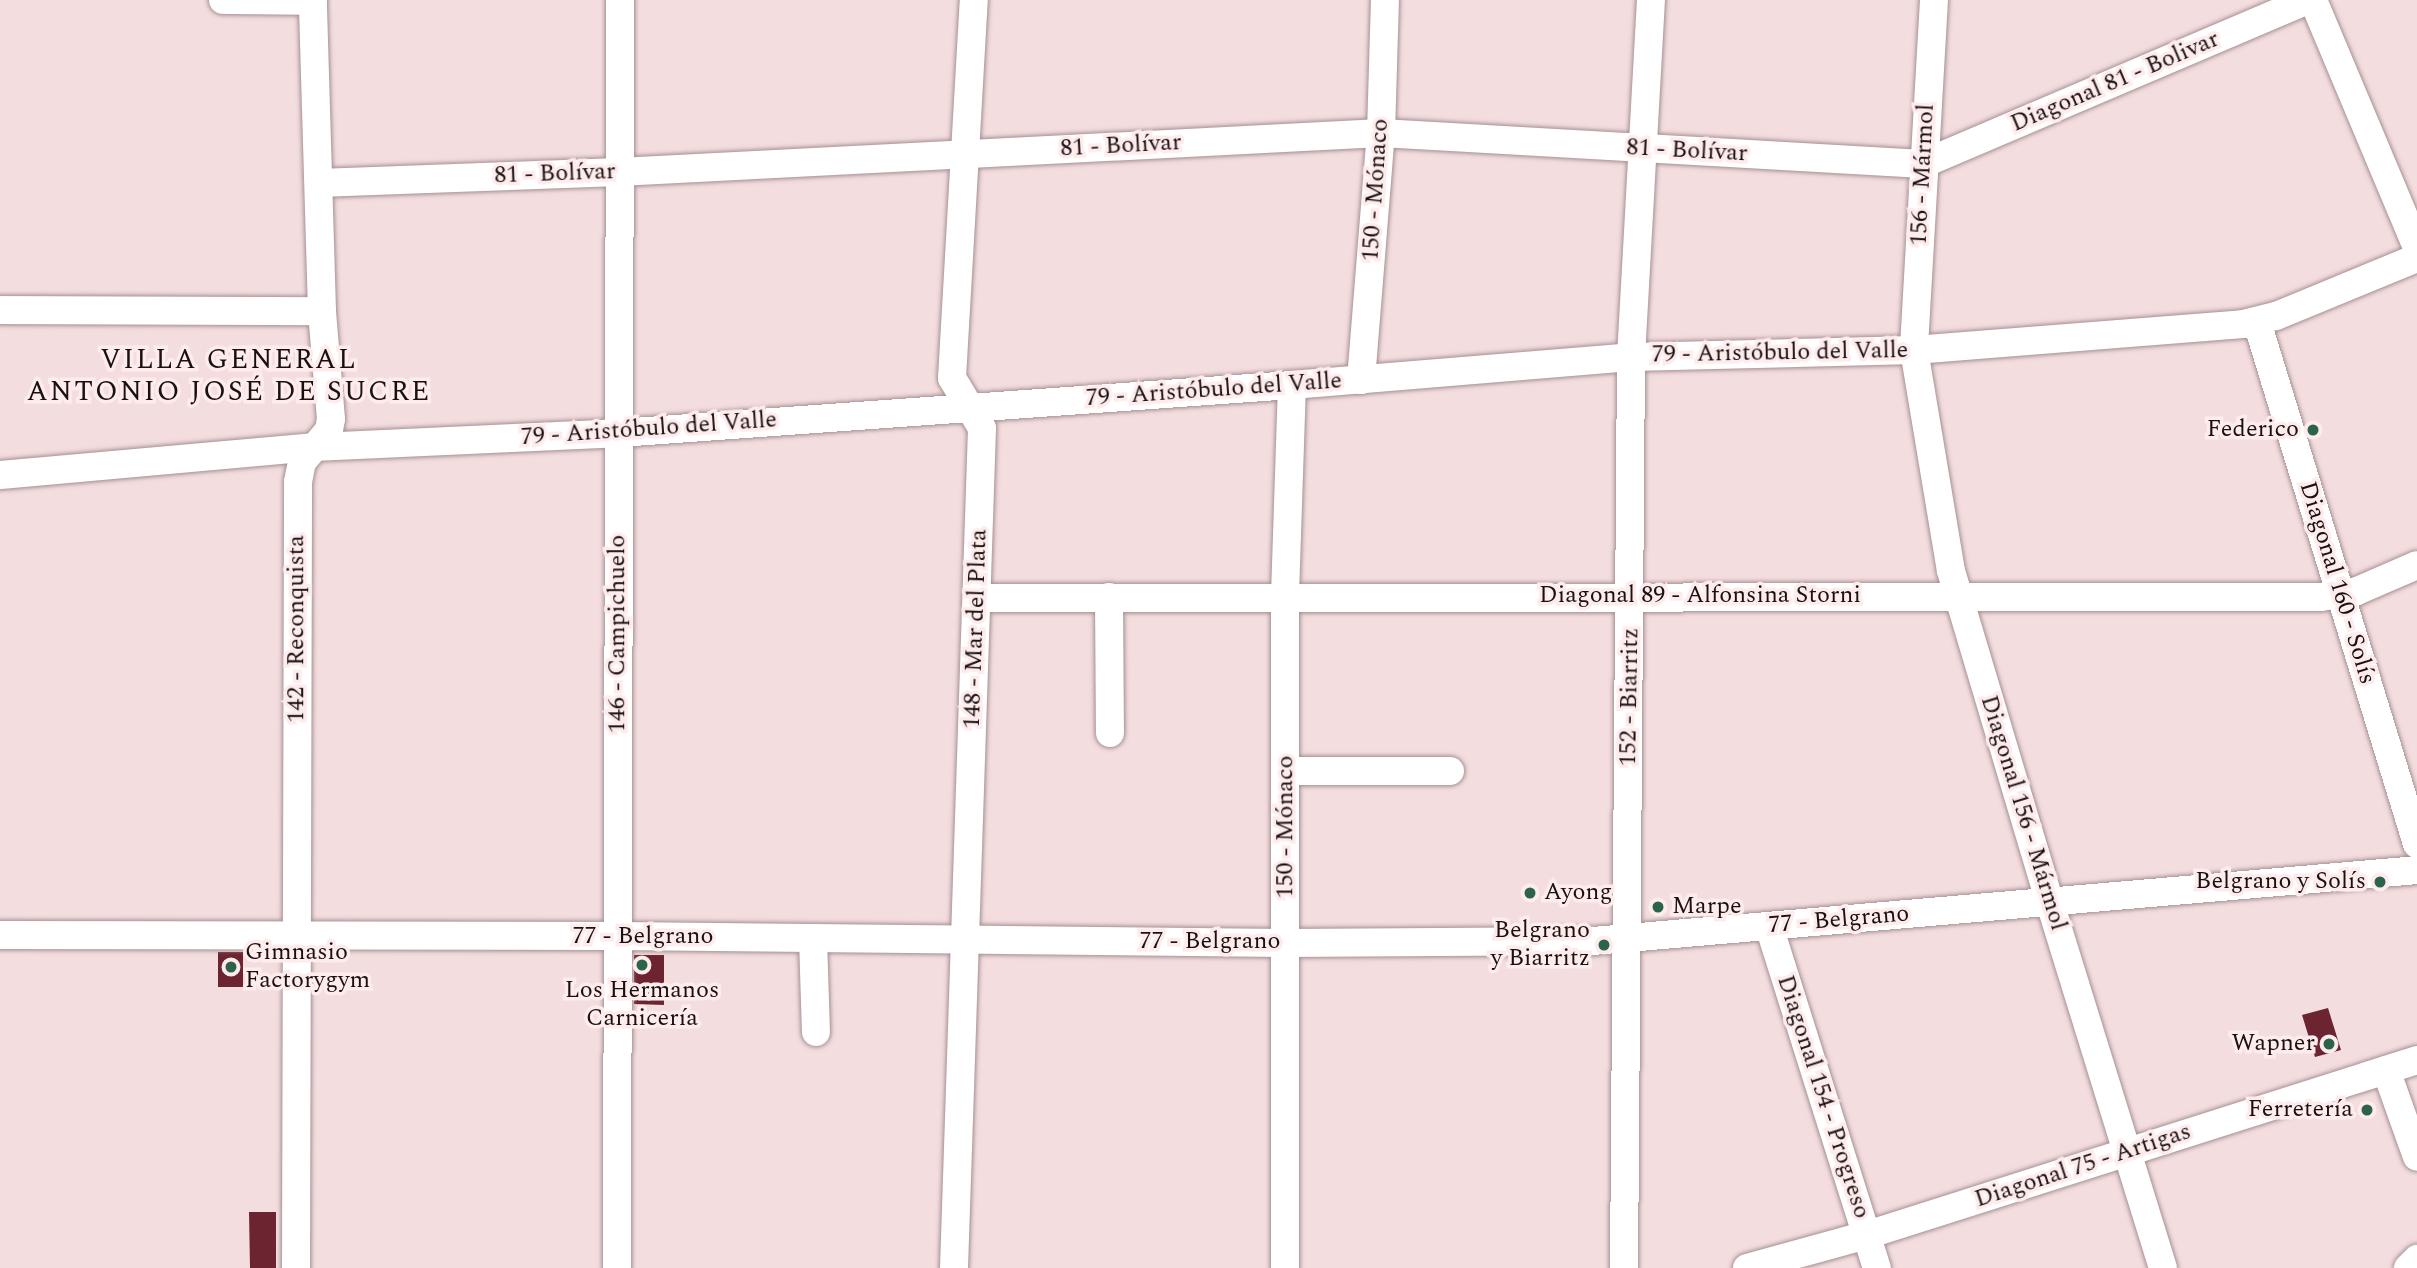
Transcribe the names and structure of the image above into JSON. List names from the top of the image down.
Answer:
{
  "streets": {
    "street": [
      "Diagonal 81 - Bolivar",
      "81 - Bolívar",
      "156 - Mármol",
      "150 - Mónaco",
      "79 - Aristóbulo del Valle",
      "Diagonal 160 - Solís",
      "Diagonal 89 - Alfonsina Storni",
      "142 - Reconquista",
      "148 - Mar del Plata",
      "146 - Campichuelo",
      "152 - Biarritz",
      "Diagonal 156 - Mármol",
      "77 - Belgrano",
      "Diagonal 154 - Progreso",
      "Diagonal 75 - Artigas"
    ]
  },
  "crossings": [
    ["Diagonal 81 - Bolivar", "81 - Bolívar"],
    ["Diagonal 81 - Bolivar", "156 - Mármol"],
    ["81 - Bolívar", "156 - Mármol"],
    ["81 - Bolívar", "150 - Mónaco"],
    ["81 - Bolívar", "142 - Reconquista"],
    ["81 - Bolívar", "148 - Mar del Plata"],
    ["81 - Bolívar", "146 - Campichuelo"],
    ["81 - Bolívar", "152 - Biarritz"],
    ["156 - Mármol", "79 - Aristóbulo del Valle"],
    ["156 - Mármol", "Diagonal 156 - Mármol"],
    ["150 - Mónaco", "79 - Aristóbulo del Valle"],
    ["150 - Mónaco", "Diagonal 89 - Alfonsina Storni"],
    ["150 - Mónaco", "77 - Belgrano"],
    ["79 - Aristóbulo del Valle", "Diagonal 160 - Solís"],
    ["79 - Aristóbulo del Valle", "142 - Reconquista"],
    ["79 - Aristóbulo del Valle", "148 - Mar del Plata"],
    ["79 - Aristóbulo del Valle", "146 - Campichuelo"],
    ["79 - Aristóbulo del Valle", "152 - Biarritz"],
    ["79 - Aristóbulo del Valle", "Diagonal 156 - Mármol"],
    ["Diagonal 160 - Solís", "Diagonal 89 - Alfonsina Storni"],
    ["Diagonal 89 - Alfonsina Storni", "148 - Mar del Plata"],
    ["Diagonal 89 - Alfonsina Storni", "152 - Biarritz"],
    ["Diagonal 89 - Alfonsina Storni", "Diagonal 156 - Mármol"],
    ["142 - Reconquista", "77 - Belgrano"],
    ["148 - Mar del Plata", "77 - Belgrano"],
    ["146 - Campichuelo", "77 - Belgrano"],
    ["152 - Biarritz", "77 - Belgrano"],
    ["Diagonal 156 - Mármol", "77 - Belgrano"],
    ["Diagonal 156 - Mármol", "Diagonal 75 - Artigas"],
    ["77 - Belgrano", "Diagonal 154 - Progreso"],
    ["Diagonal 154 - Progreso", "Diagonal 75 - Artigas"]
  ],
  "districts": ["VILLA GENERAL ANTONIO JOSÉ DE SUCRE"],
  "places": [
    "Federico",
    "Belgrano y Solís",
    "Ayong",
    "Marpe",
    "Belgrano y Biarritz",
    "Los Hermanos Carnicería",
    "Gimnasio Factorygym",
    "Wapner",
    "Ferretería"
  ]
}
